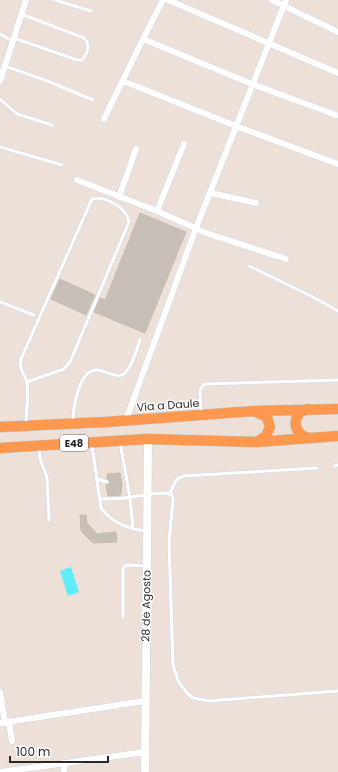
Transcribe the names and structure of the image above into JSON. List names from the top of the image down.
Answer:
{
  "streets": {
    "highway": ["Vía a Daule", "E48"],
    "street": ["28 de Agosto"]
  },
  "crossings": [
    ["E48", "28 de Agosto"]
  ],
  "scale_bar": "100 m"
}
